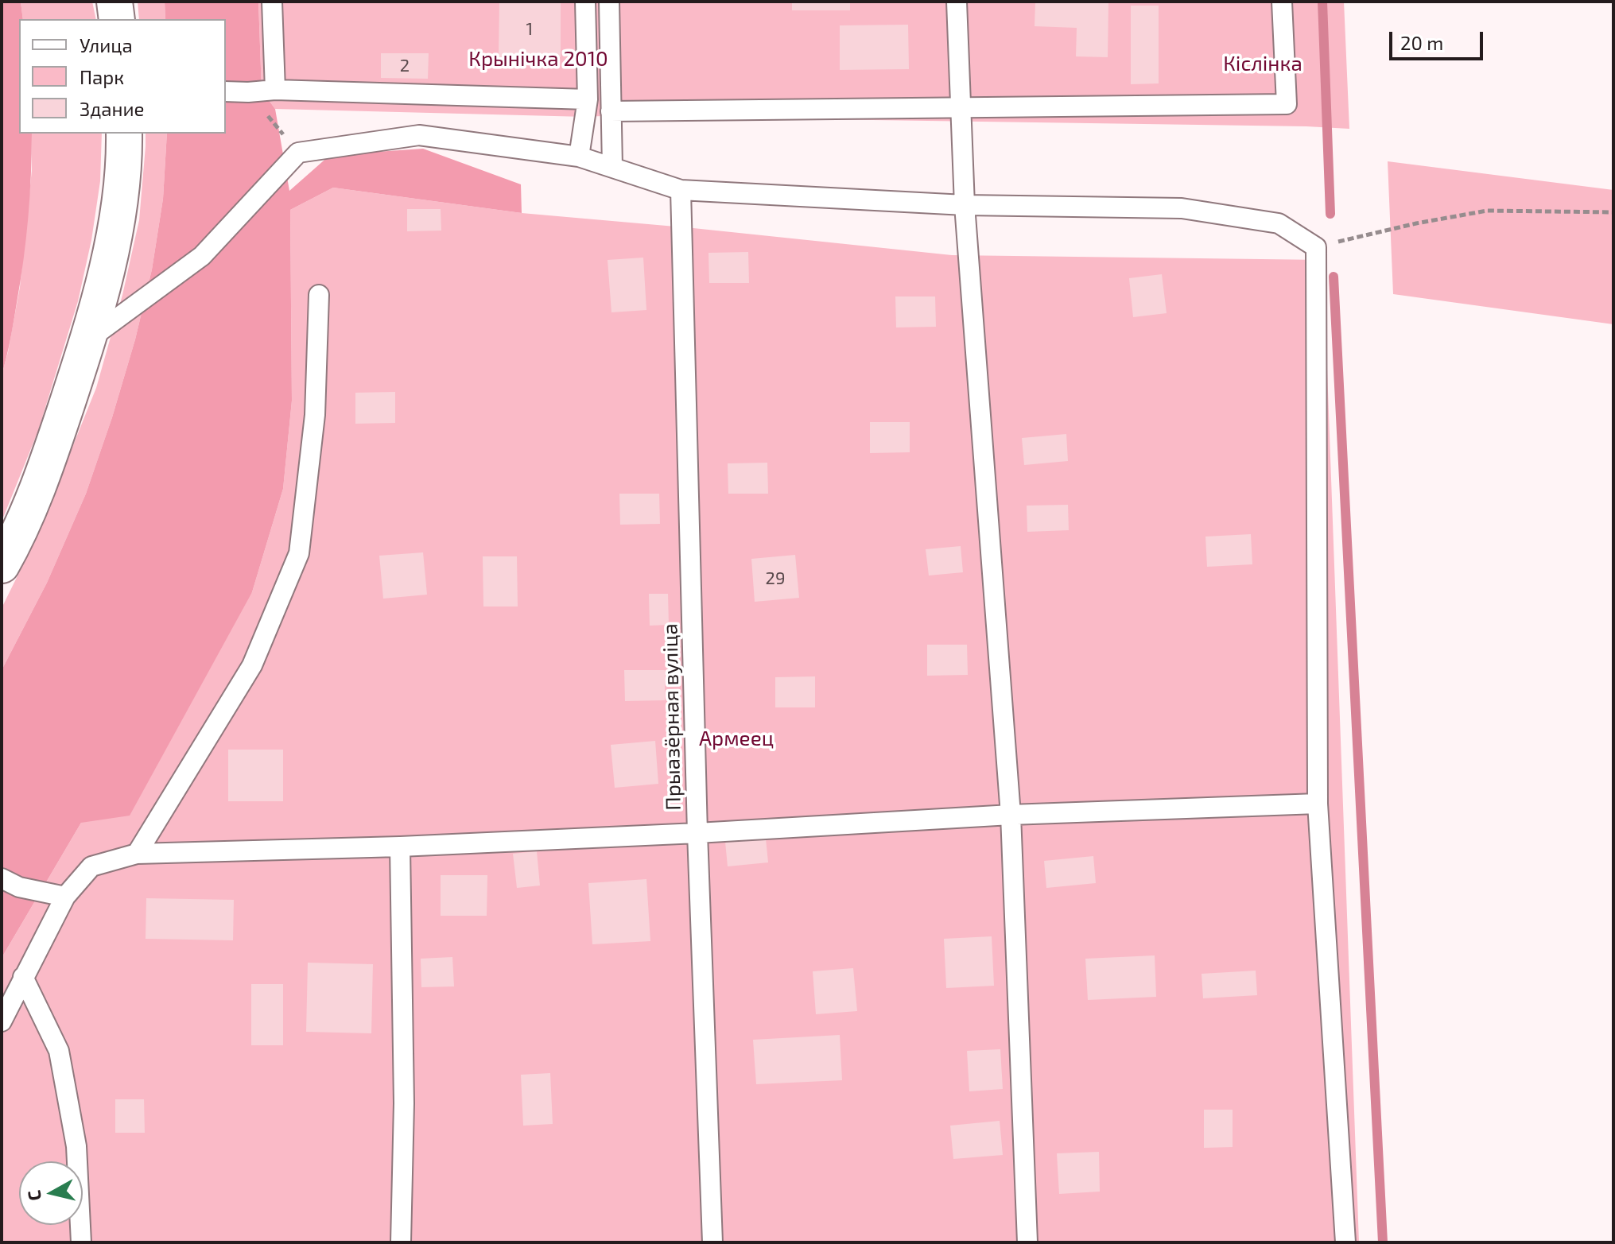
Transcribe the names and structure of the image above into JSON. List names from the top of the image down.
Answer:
{
  "streets": {
    "lane": ["Прыазёрная вуліца"]
  },
  "parks": ["Крынічка 2010", "Кіслінка", "Армеец"],
  "house_numbers": ["1", "2", "29"],
  "legend": ["Улица", "Парк", "Здание"],
  "scale_bar": "20 m",
  "north": "left"
}
